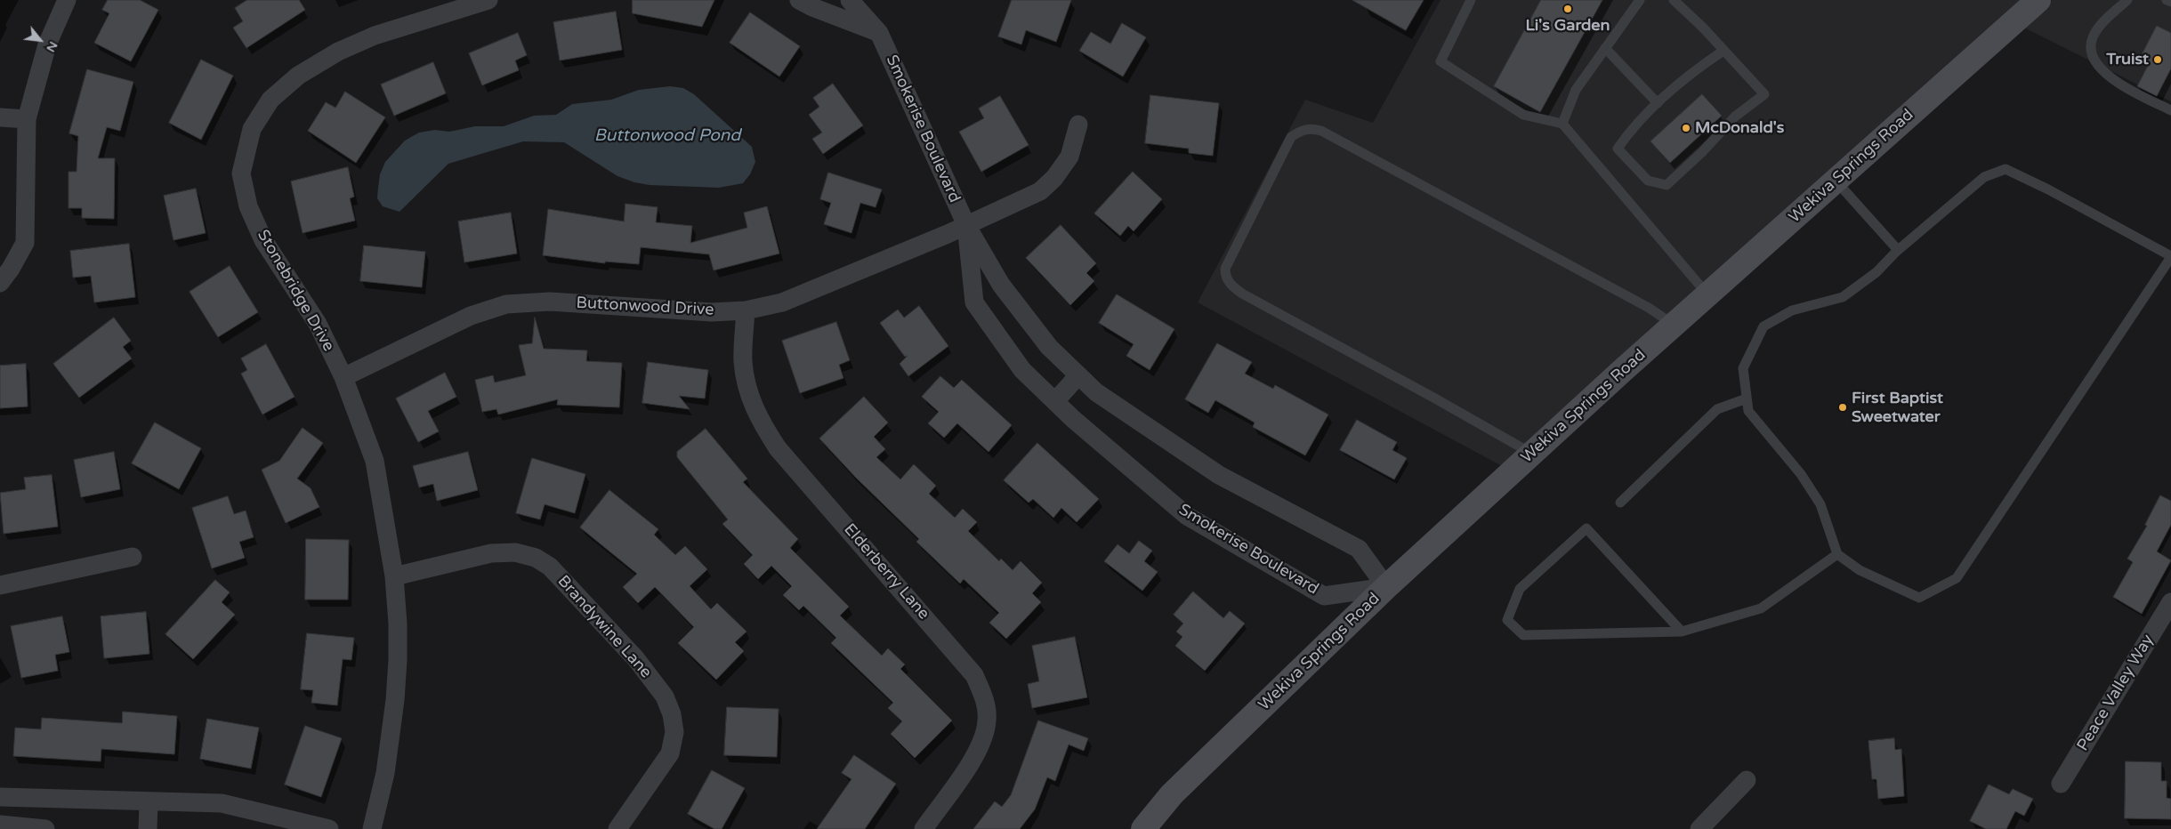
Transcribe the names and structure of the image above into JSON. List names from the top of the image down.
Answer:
{
  "streets": {
    "main road": ["Wekiva Springs Road"],
    "street": [
      "Smokerise Boulevard",
      "Stonebridge Drive",
      "Buttonwood Drive",
      "Elderberry Lane",
      "Brandywine Lane",
      "Peace Valley Way"
    ]
  },
  "crossings": [
    ["Smokerise Boulevard", "Wekiva Springs Road"],
    ["Smokerise Boulevard", "Buttonwood Drive"],
    ["Stonebridge Drive", "Buttonwood Drive"],
    ["Stonebridge Drive", "Brandywine Lane"],
    ["Buttonwood Drive", "Elderberry Lane"]
  ],
  "water": ["Buttonwood Pond"],
  "places": [
    "Li's Garden",
    "Truist",
    "McDonald's",
    "First Baptist Sweetwater"
  ],
  "north": "bottom right"
}
